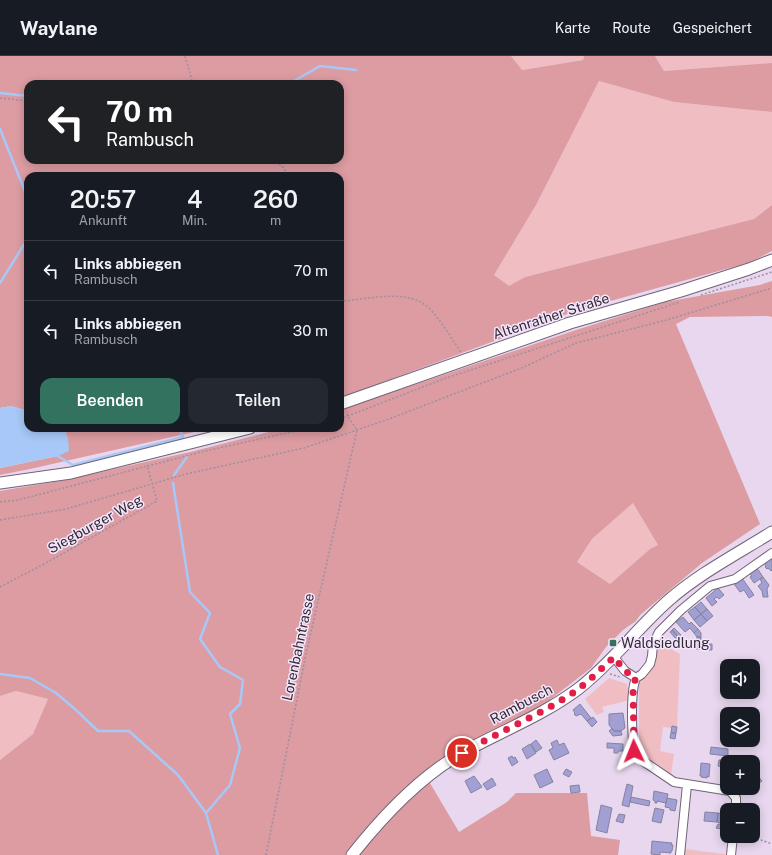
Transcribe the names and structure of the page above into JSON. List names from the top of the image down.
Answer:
{
  "streets": {
    "street": ["Altenrather Straße", "Rambusch"],
    "path": ["Siegburger Weg", "Lorenbahntrasse"]
  },
  "places": {
    "transit": ["Waldsiedlung"]
  },
  "page": {
    "header": "Waylane",
    "nav": ["Karte", "Route", "Gespeichert"],
    "turn": ["70 m", "Rambusch"],
    "eta": [
      "20:57",
      "Ankunft",
      "4",
      "Min.",
      "260",
      "m"
    ],
    "list": [
      {
        "name": "Links abbiegen",
        "note": "Rambusch",
        "value": "70 m"
      },
      {
        "name": "Links abbiegen",
        "note": "Rambusch",
        "value": "30 m"
      }
    ],
    "buttons": ["Beenden", "Teilen"],
    "map_buttons": ["+", "−"]
  }
}
